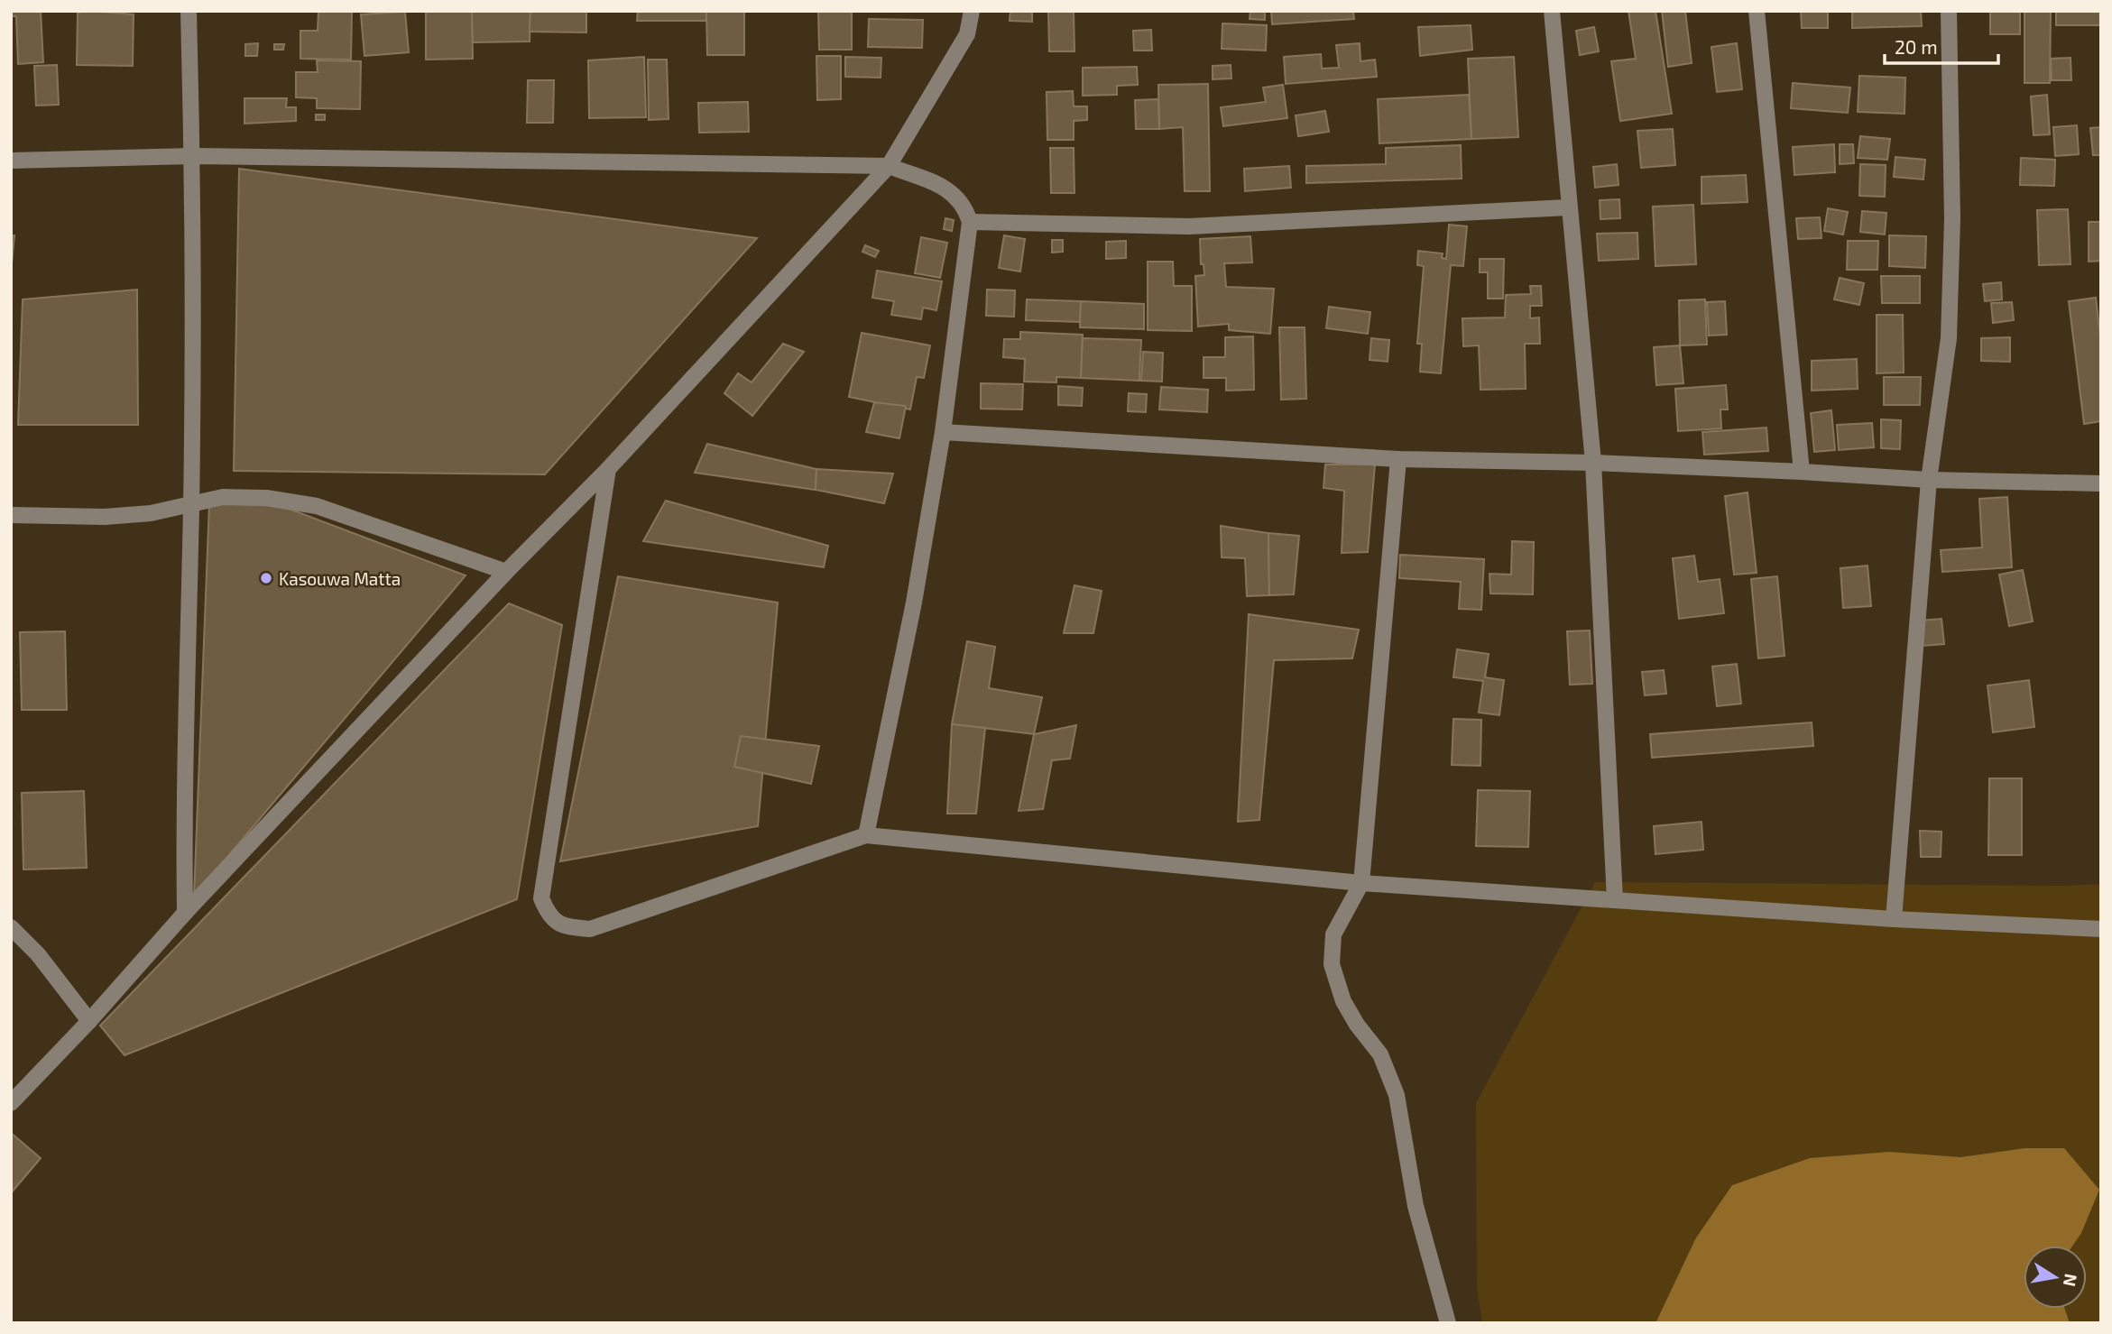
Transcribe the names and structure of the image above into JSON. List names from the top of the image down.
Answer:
{
  "places": ["Kasouwa Matta"],
  "scale_bar": "20 m",
  "north": "right"
}
